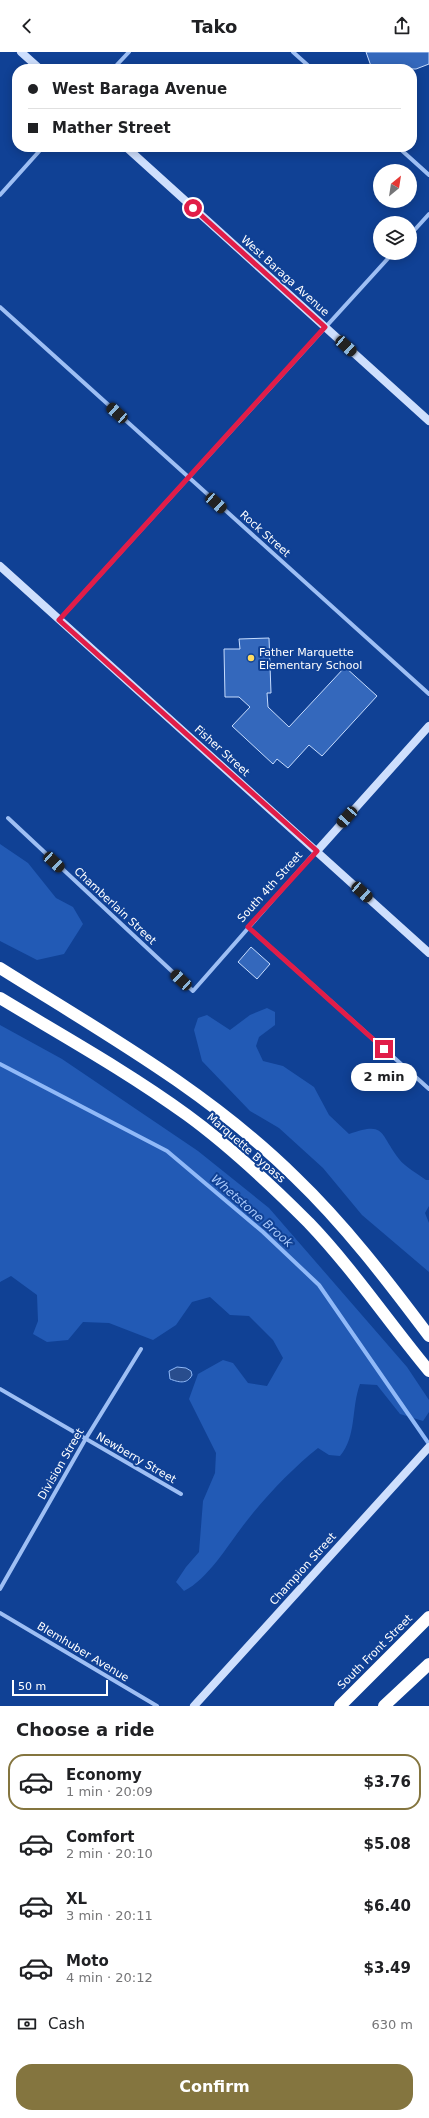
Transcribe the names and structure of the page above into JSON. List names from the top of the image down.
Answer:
{
  "streets": {
    "highway": ["Marquette Bypass", "South Front Street"],
    "street": [
      "West Baraga Avenue",
      "Rock Street",
      "Fisher Street",
      "South 4th Street",
      "Chamberlain Street",
      "Newberry Street",
      "Division Street",
      "Champion Street",
      "Blemhuber Avenue"
    ]
  },
  "crossings": [
    ["Fisher Street", "South 4th Street"],
    ["South 4th Street", "Chamberlain Street"],
    ["Newberry Street", "Division Street"]
  ],
  "water": ["Whetstone Brook"],
  "places": ["Father Marquette Elementary School"],
  "scale_bar": "50 m",
  "north": "top right",
  "page": {
    "header": "Tako",
    "banner": ["West Baraga Avenue", "Mather Street"],
    "bubble": "2 min",
    "scale": "50 m",
    "heading": "Choose a ride",
    "list": [
      {
        "name": "Economy",
        "note": "1 min · 20:09",
        "value": "$3.76"
      },
      {
        "name": "Comfort",
        "note": "2 min · 20:10",
        "value": "$5.08"
      },
      {
        "name": "XL",
        "note": "3 min · 20:11",
        "value": "$6.40"
      },
      {
        "name": "Moto",
        "note": "4 min · 20:12",
        "value": "$3.49"
      }
    ],
    "pay": ["Cash", "630 m"],
    "buttons": "Confirm"
  }
}
